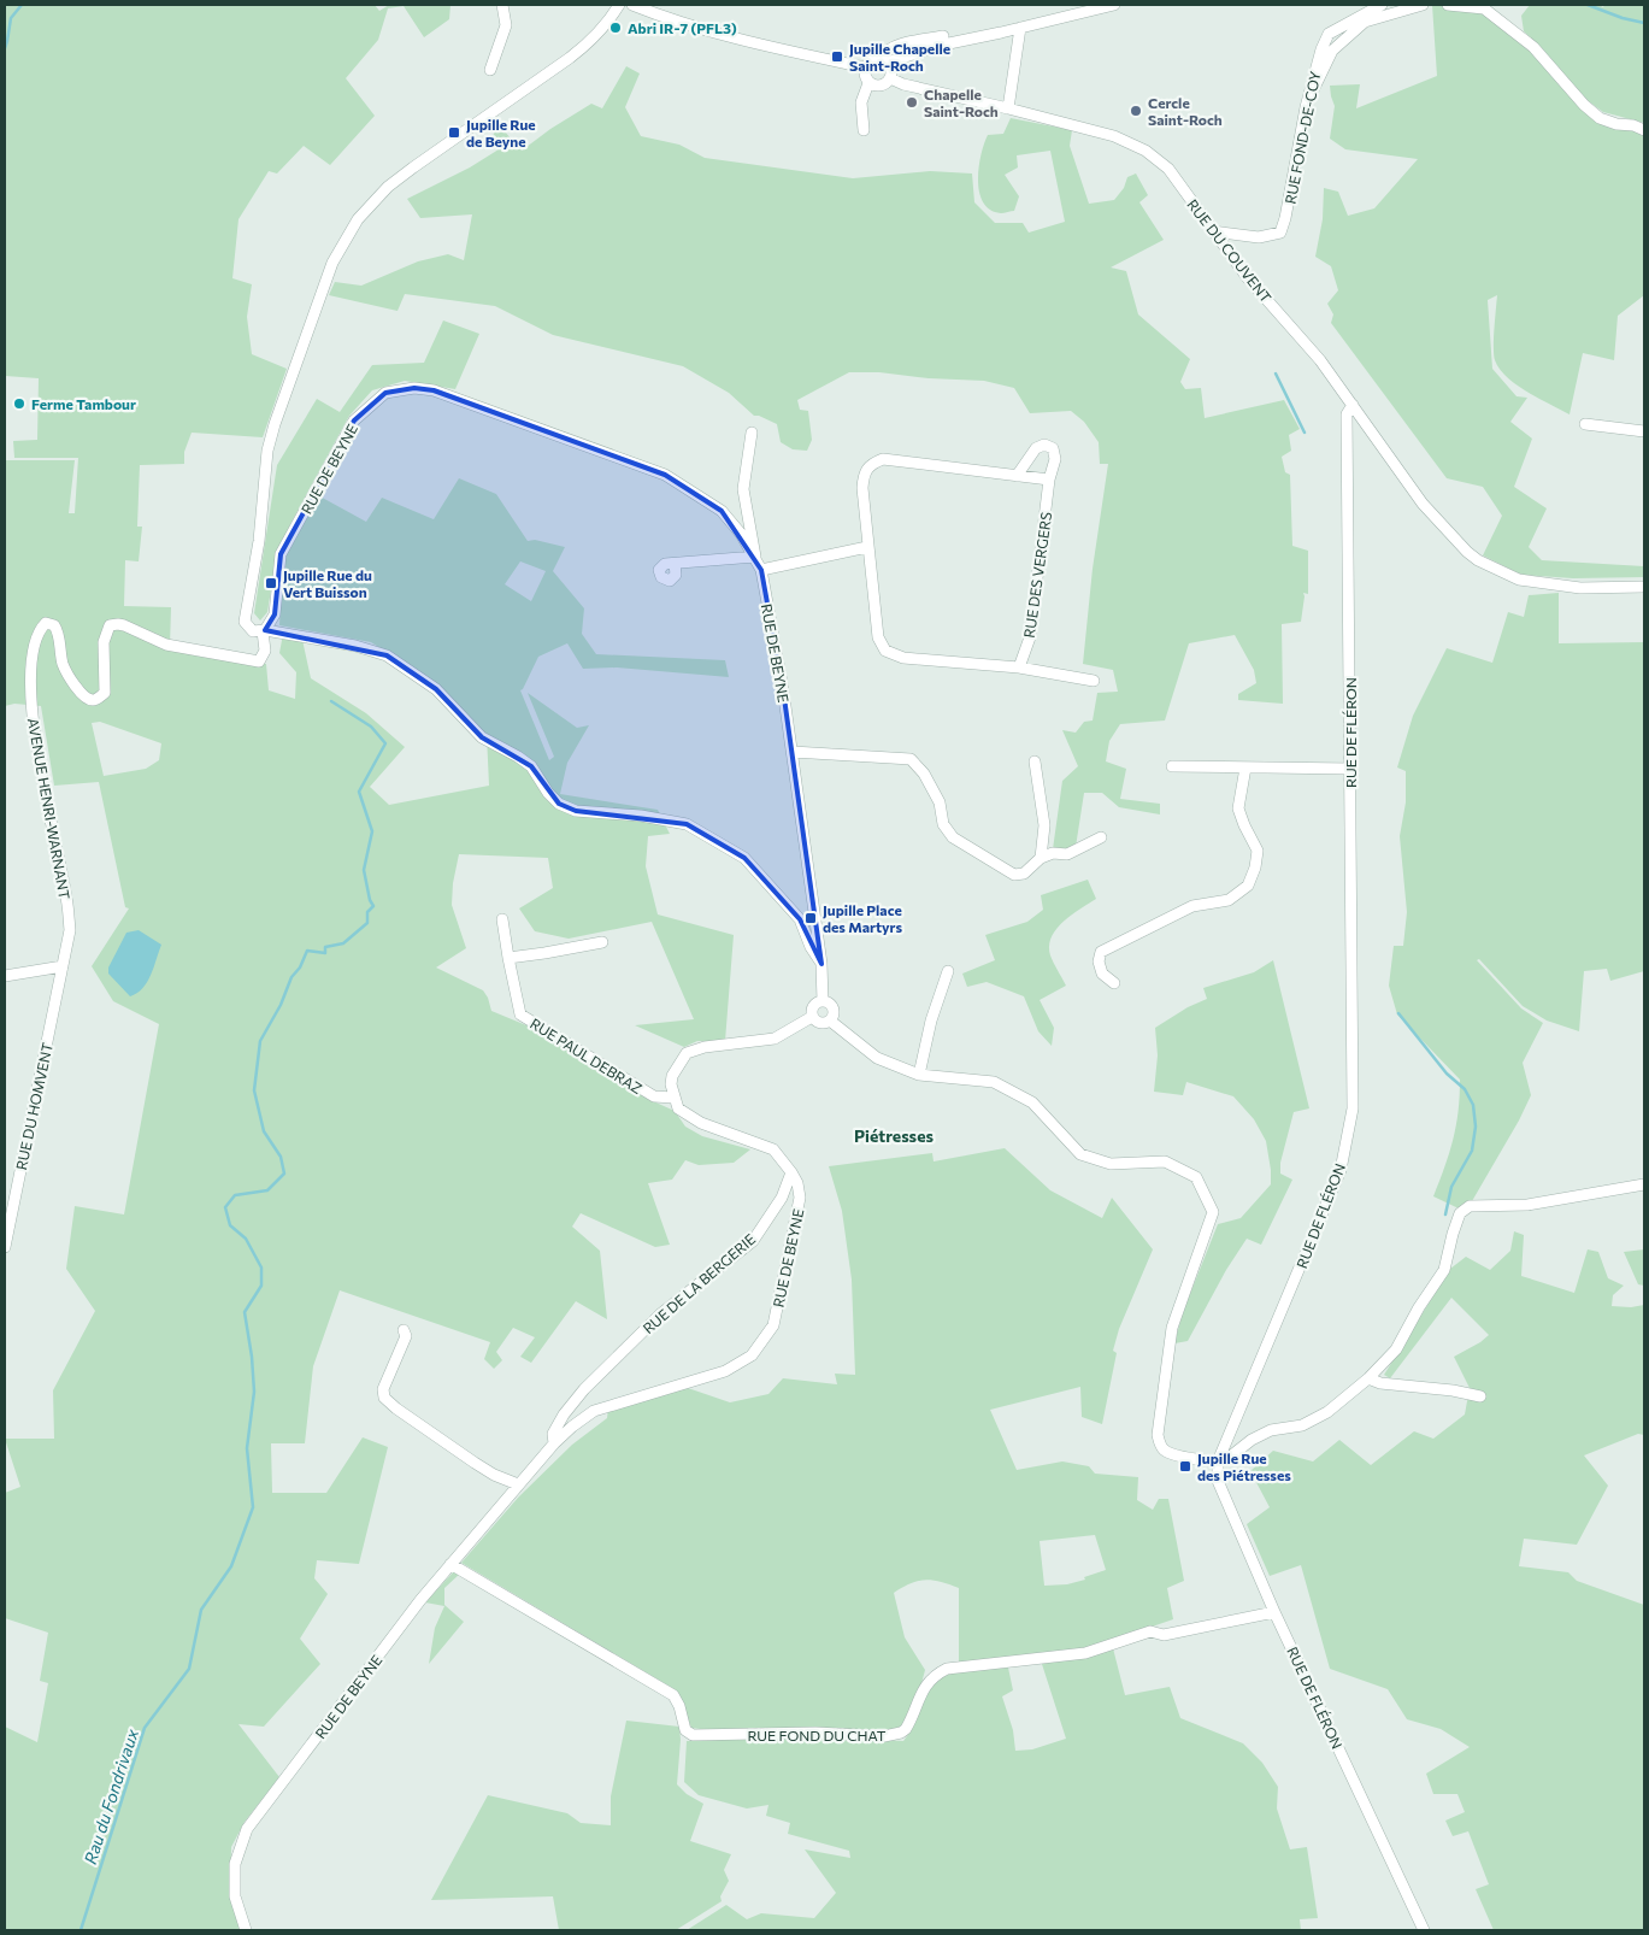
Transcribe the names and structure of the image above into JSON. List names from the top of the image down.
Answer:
{
  "streets": {
    "street": [
      "RUE FOND-DE-COY",
      "RUE DU COUVENT",
      "RUE DE BEYNE",
      "RUE DES VERGERS",
      "RUE DE FLÉRON",
      "AVENUE HENRI-WARNANT",
      "RUE PAUL DEBRAZ",
      "RUE DU HOMVENT",
      "RUE DE LA BERGERIE",
      "RUE FOND DU CHAT"
    ]
  },
  "crossings": [
    ["RUE FOND-DE-COY", "RUE DU COUVENT"],
    ["RUE DU COUVENT", "RUE DE FLÉRON"],
    ["RUE DE BEYNE", "AVENUE HENRI-WARNANT"],
    ["RUE DE BEYNE", "RUE PAUL DEBRAZ"],
    ["RUE DE BEYNE", "RUE DE LA BERGERIE"],
    ["RUE DE BEYNE", "RUE FOND DU CHAT"],
    ["RUE DE FLÉRON", "RUE FOND DU CHAT"],
    ["AVENUE HENRI-WARNANT", "RUE DU HOMVENT"]
  ],
  "districts": ["Piétresses"],
  "water": ["Rau du Fondrivaux"],
  "places": {
    "other": [
      "Abri IR-7 (PFL3)",
      "Chapelle Saint-Roch",
      "Cercle Saint-Roch",
      "Ferme Tambour"
    ],
    "transit": [
      "Jupille Chapelle Saint-Roch",
      "Jupille Rue de Beyne",
      "Jupille Rue du Vert Buisson",
      "Jupille Place des Martyrs",
      "Jupille Rue des Piétresses"
    ]
  }
}
